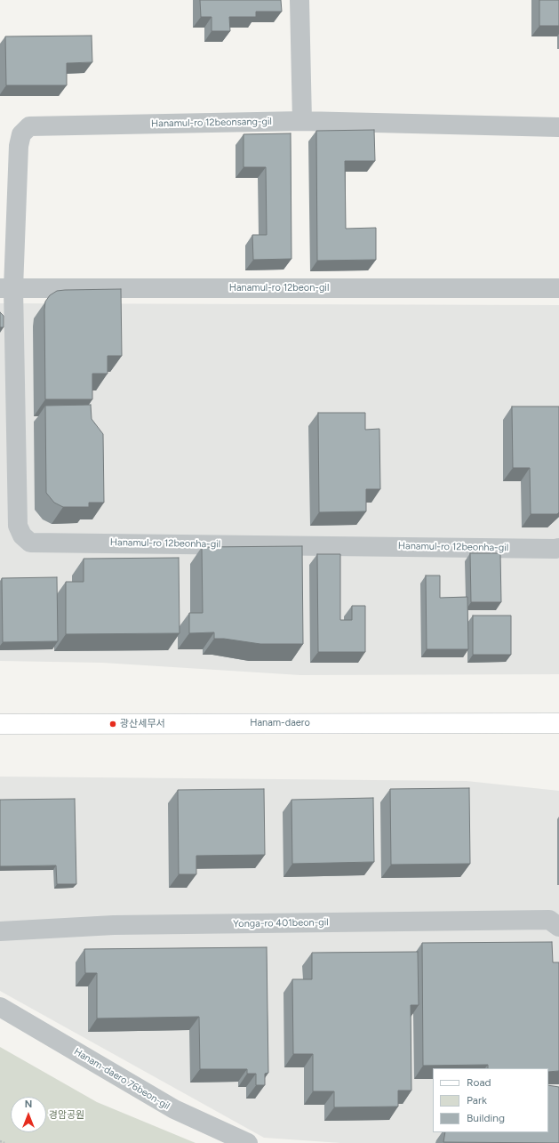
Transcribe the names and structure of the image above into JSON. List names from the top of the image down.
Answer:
{
  "streets": {
    "main road": ["Hanam-daero"],
    "street": [
      "Hanamul-ro 12beonsang-gil",
      "Hanamul-ro 12beon-gil",
      "Hanamul-ro 12beonha-gil",
      "Yonga-ro 401beon-gil",
      "Hanam-daero 76beon-gil"
    ]
  },
  "crossings": [
    ["Hanamul-ro 12beonsang-gil", "Hanamul-ro 12beon-gil"],
    ["Hanamul-ro 12beonsang-gil", "Hanamul-ro 12beonha-gil"],
    ["Hanamul-ro 12beon-gil", "Hanamul-ro 12beonha-gil"]
  ],
  "parks": ["경암공원"],
  "places": ["광산세무서"],
  "legend": ["Road", "Park", "Building"],
  "north": "top"
}
